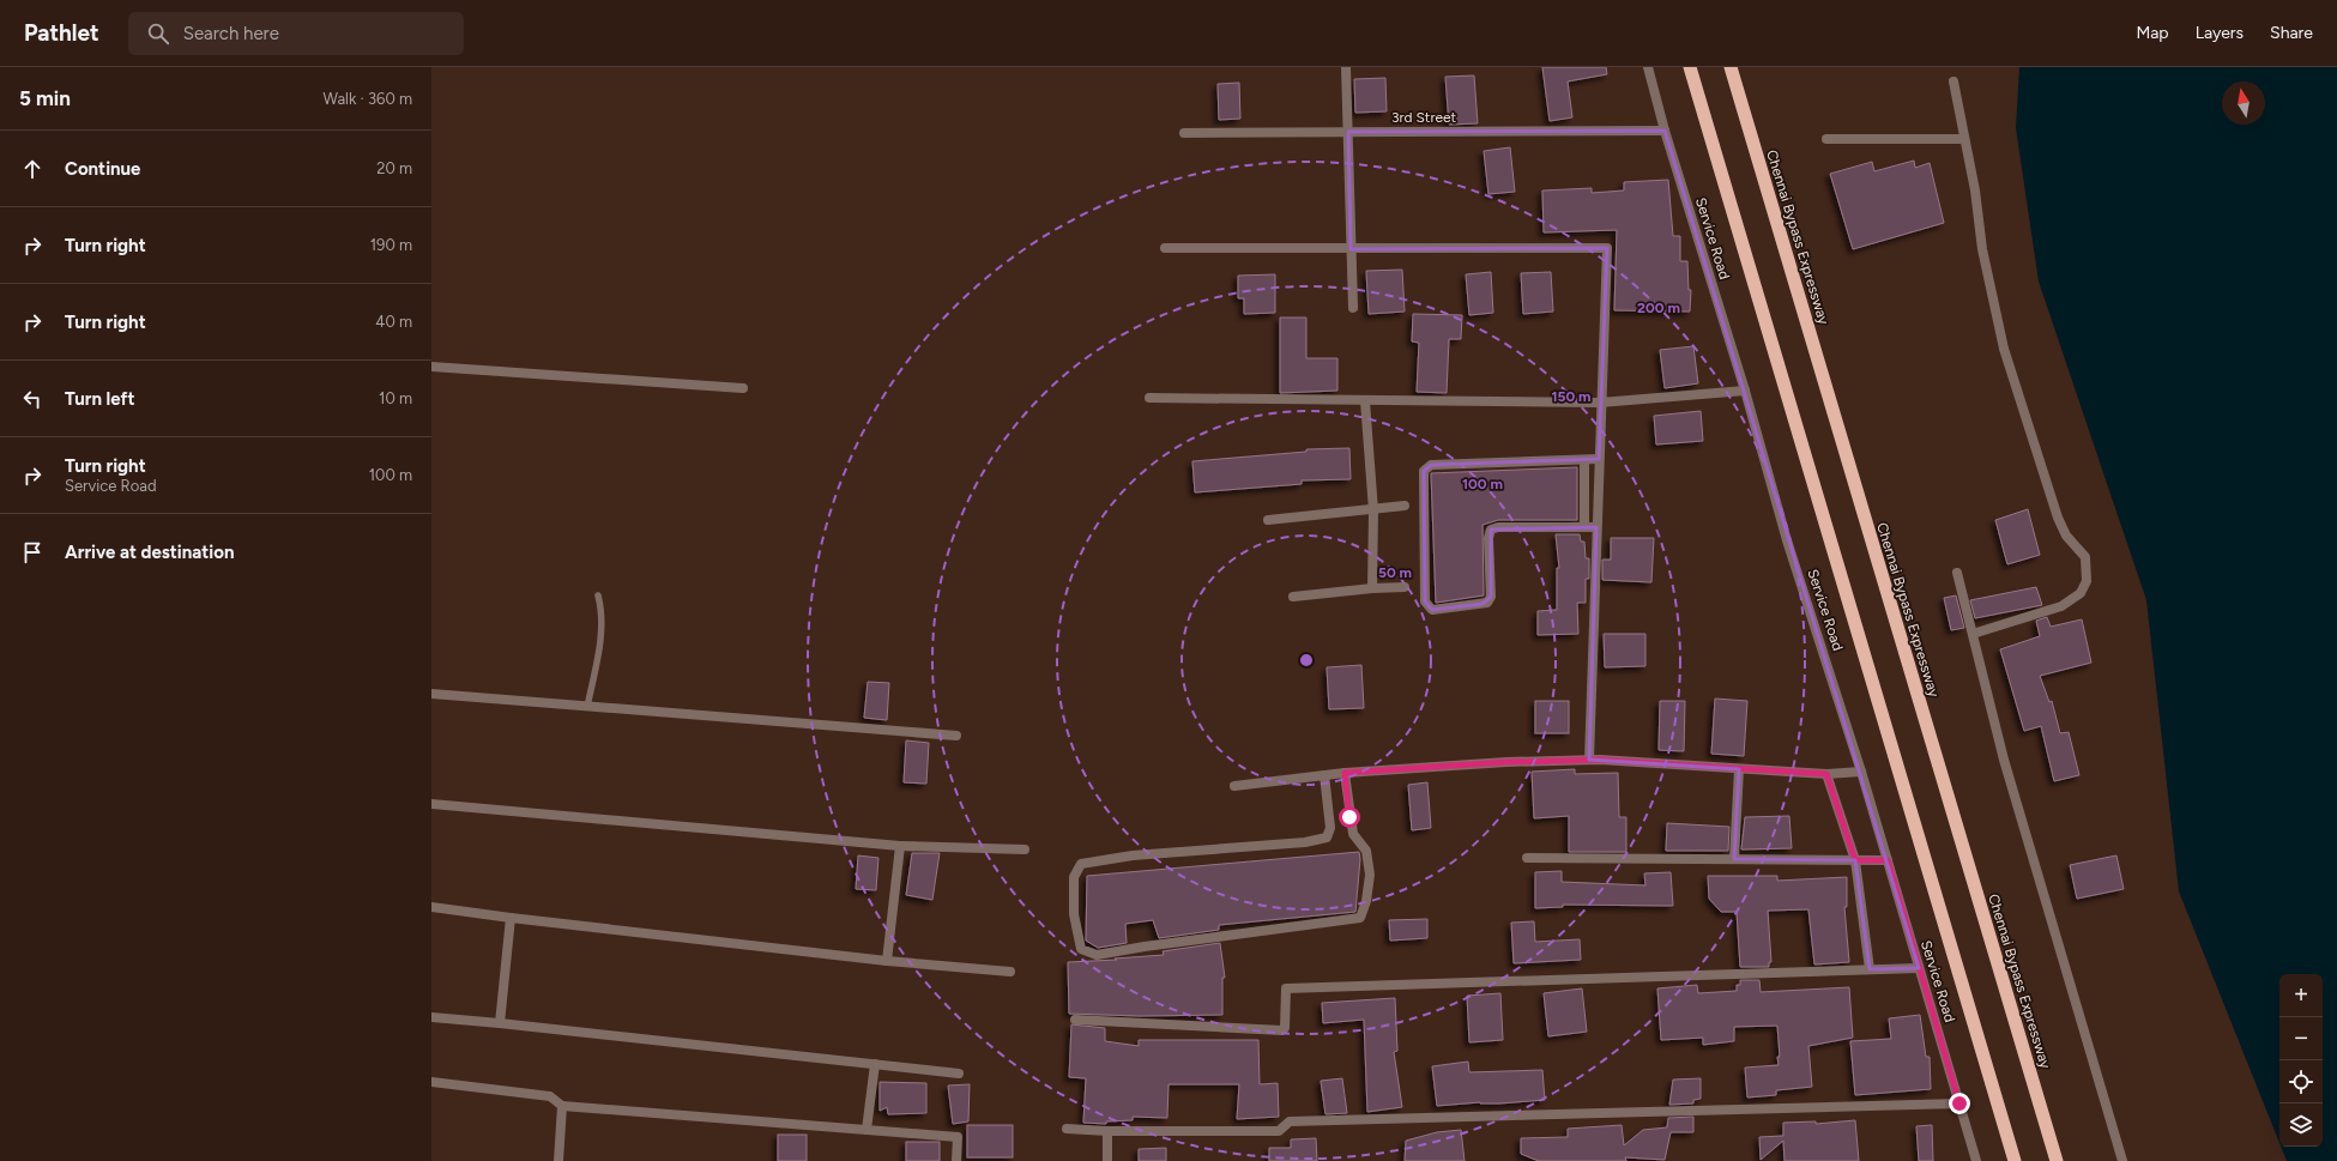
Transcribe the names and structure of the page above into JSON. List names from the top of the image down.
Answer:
{
  "streets": {
    "highway": ["Chennai Bypass Expressway"],
    "street": ["3rd Street", "Service Road"]
  },
  "crossings": [
    ["3rd Street", "Service Road"]
  ],
  "north": "top",
  "page": {
    "header": "Pathlet",
    "search": "Search here",
    "nav": ["Map", "Layers", "Share"],
    "heading": ["5 min", "Walk · 360 m"],
    "list": [
      ["Continue", "20 m"],
      ["Turn right", "190 m"],
      ["Turn right", "40 m"],
      ["Turn left", "10 m"],
      ["Turn right", "Service Road", "100 m"],
      "Arrive at destination"
    ],
    "map_buttons": ["+", "−"]
  },
  "rings": [
    "200 m",
    "150 m",
    "100 m",
    "50 m"
  ]
}
